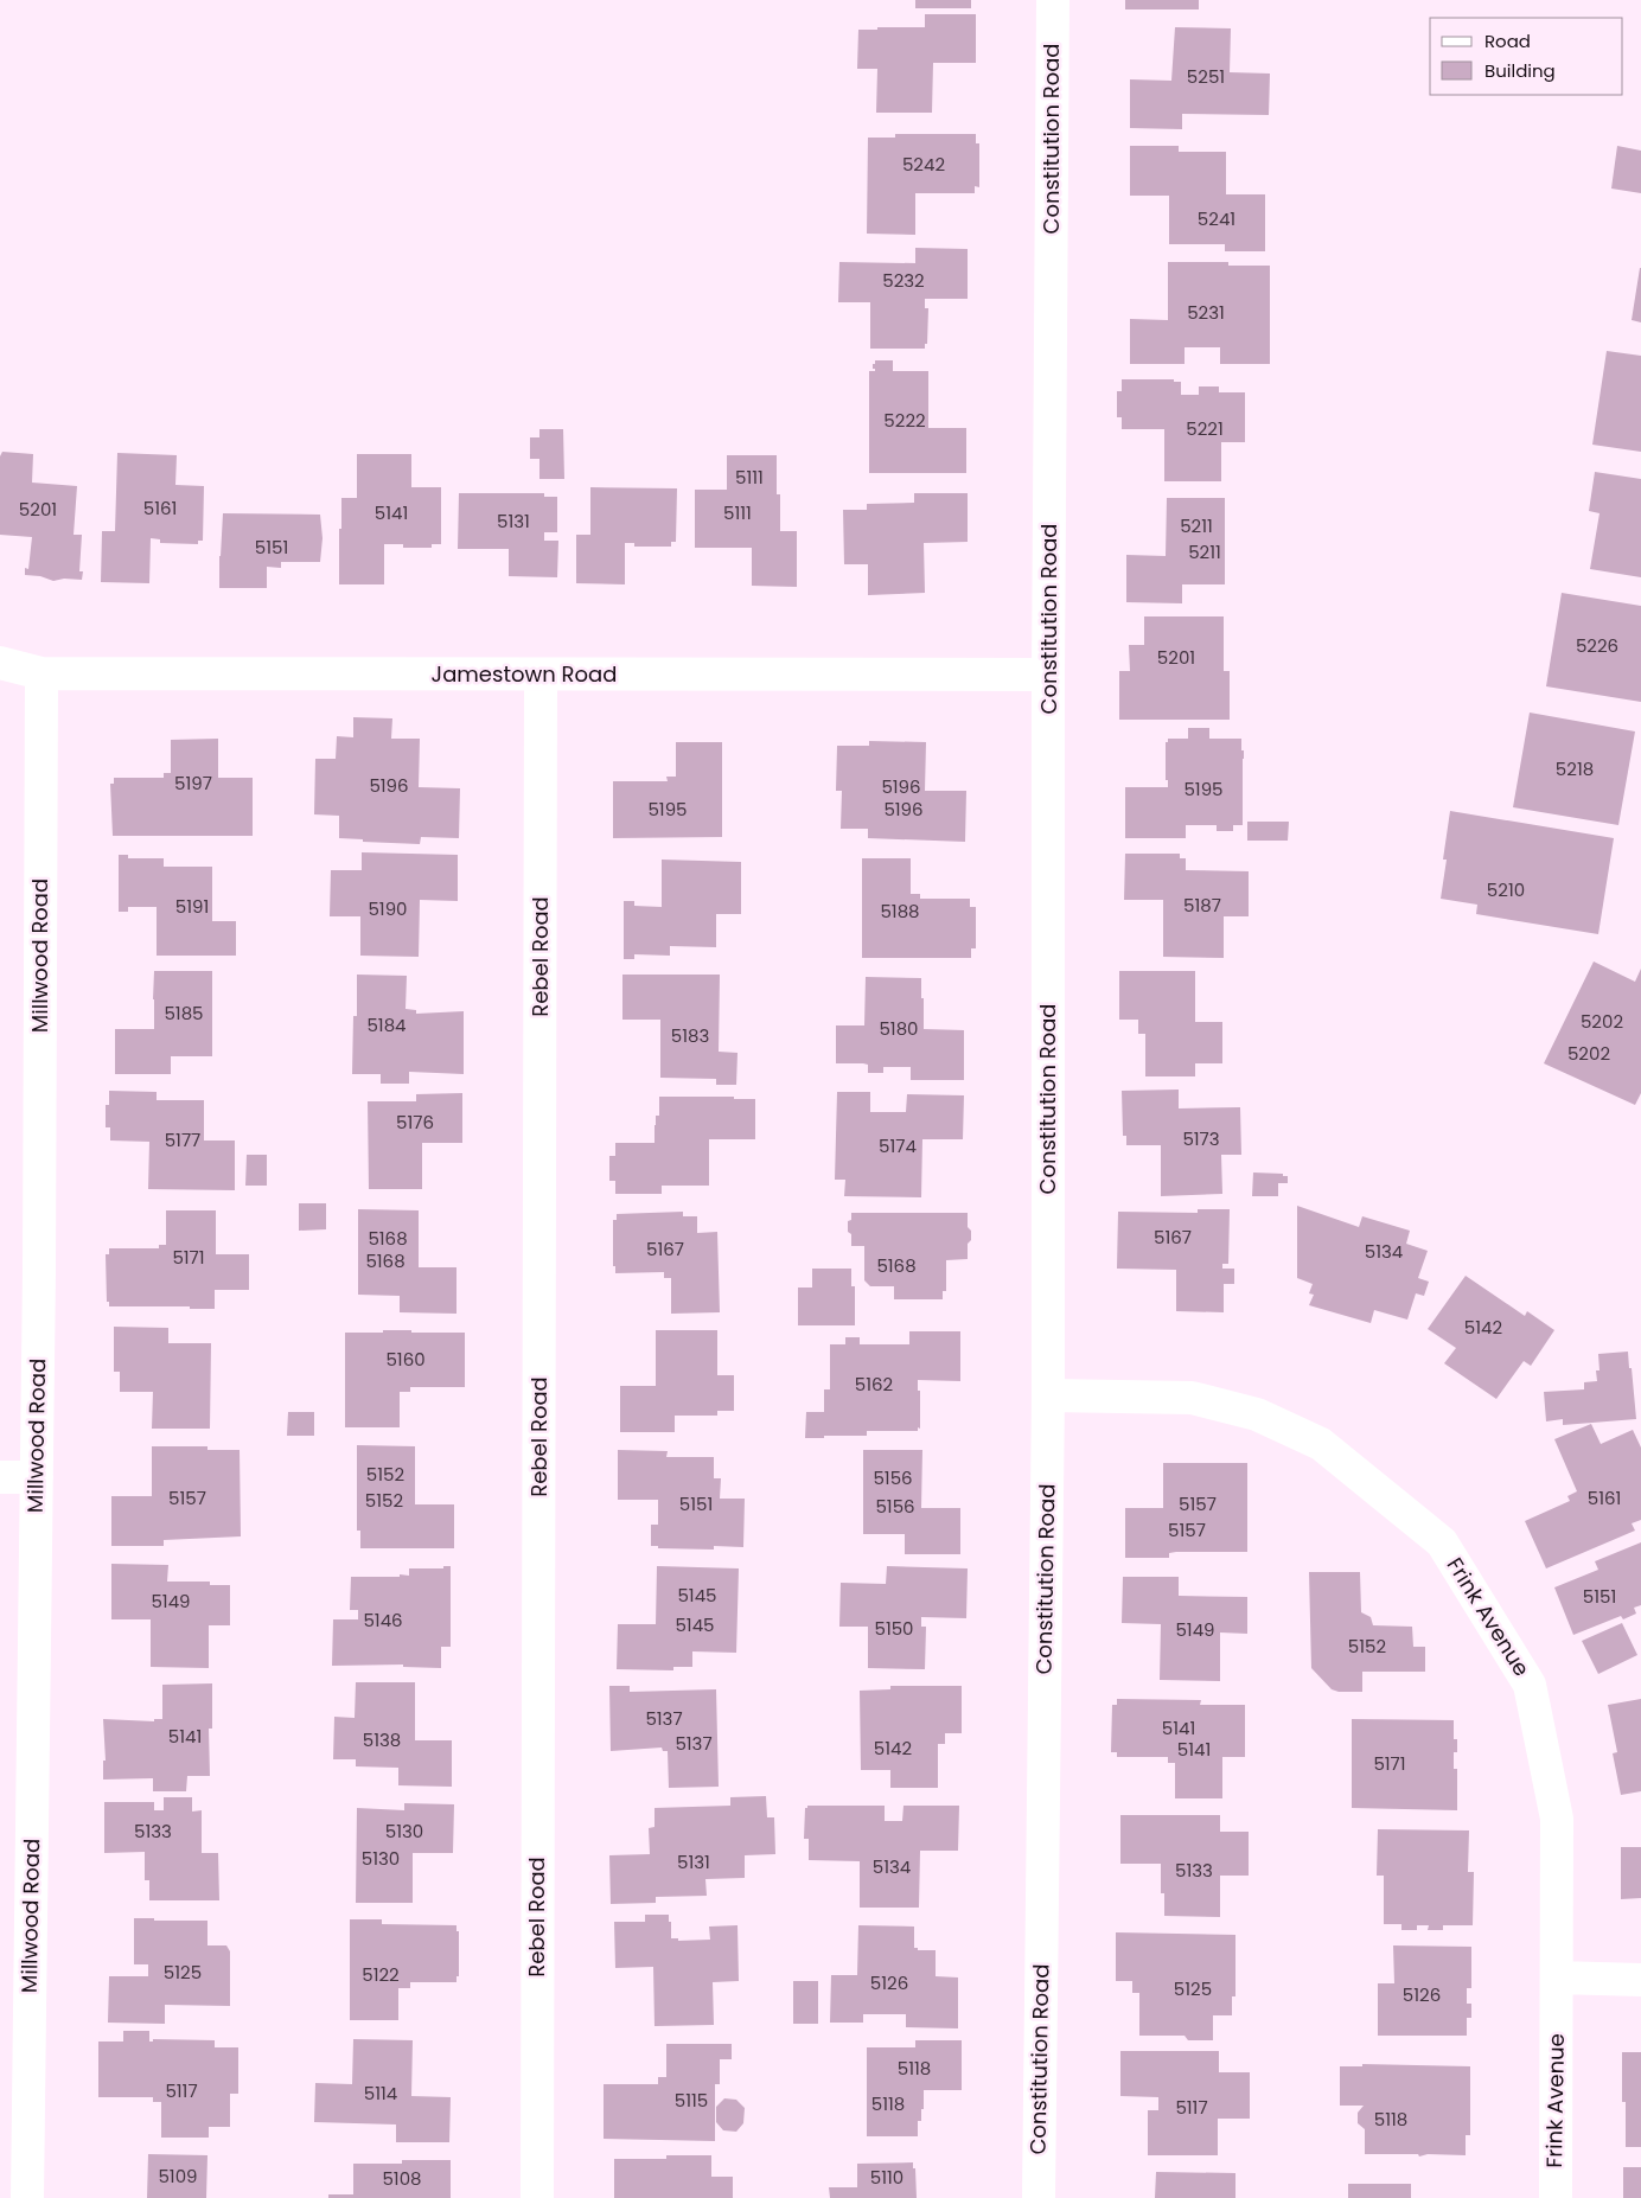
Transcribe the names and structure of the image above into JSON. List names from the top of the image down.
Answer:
{
  "streets": {
    "street": [
      "Constitution Road",
      "Jamestown Road",
      "Millwood Road",
      "Rebel Road",
      "Frink Avenue"
    ]
  },
  "crossings": [
    ["Constitution Road", "Jamestown Road"],
    ["Constitution Road", "Frink Avenue"],
    ["Jamestown Road", "Millwood Road"],
    ["Jamestown Road", "Rebel Road"]
  ],
  "house_numbers": [
    "5251",
    "5242",
    "5241",
    "5232",
    "5231",
    "5222",
    "5221",
    "5111",
    "5161",
    "5201",
    "5141",
    "5111",
    "5131",
    "5211",
    "5151",
    "5211",
    "5226",
    "5201",
    "5218",
    "5197",
    "5196",
    "5196",
    "5195",
    "5195",
    "5196",
    "5210",
    "5187",
    "5191",
    "5190",
    "5188",
    "5185",
    "5202",
    "5184",
    "5180",
    "5183",
    "5202",
    "5176",
    "5173",
    "5177",
    "5174",
    "5167",
    "5168",
    "5167",
    "5134",
    "5171",
    "5168",
    "5168",
    "5142",
    "5160",
    "5162",
    "5152",
    "5156",
    "5157",
    "5161",
    "5152",
    "5151",
    "5157",
    "5156",
    "5157",
    "5145",
    "5151",
    "5149",
    "5146",
    "5145",
    "5150",
    "5149",
    "5152",
    "5137",
    "5141",
    "5141",
    "5138",
    "5137",
    "5142",
    "5141",
    "5171",
    "5133",
    "5130",
    "5130",
    "5131",
    "5134",
    "5133",
    "5125",
    "5122",
    "5126",
    "5125",
    "5126",
    "5118",
    "5117",
    "5114",
    "5115",
    "5118",
    "5117",
    "5118",
    "5109",
    "5110",
    "5108"
  ],
  "legend": ["Road", "Building"]
}
